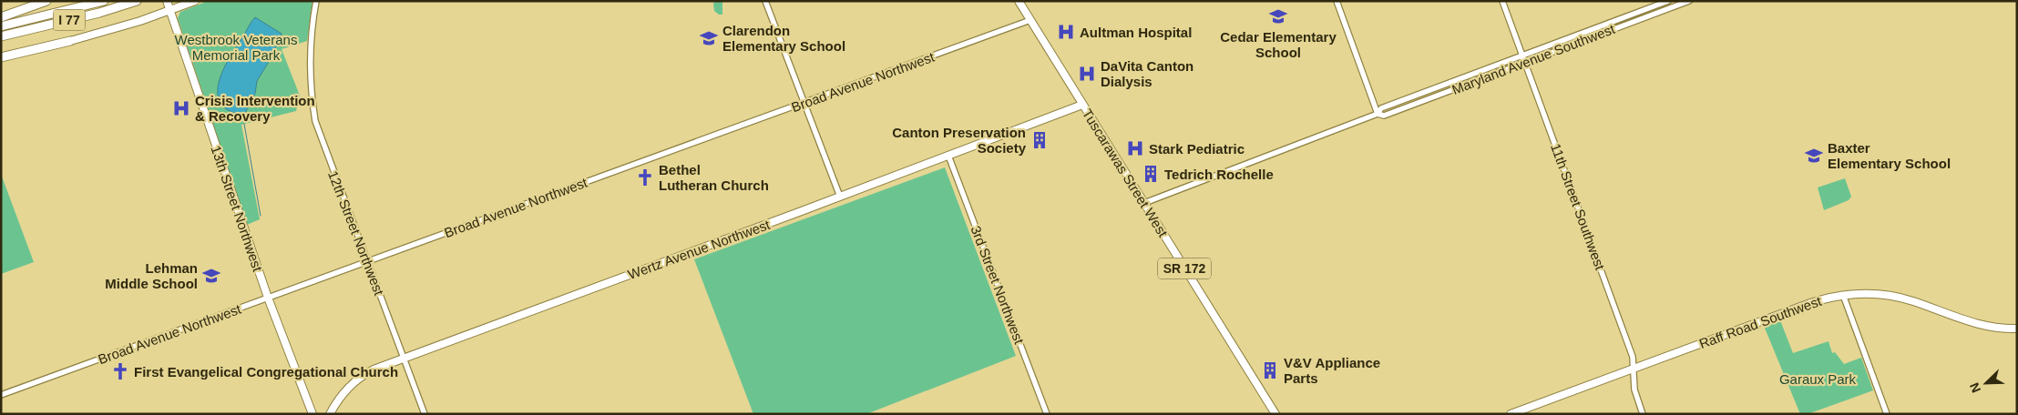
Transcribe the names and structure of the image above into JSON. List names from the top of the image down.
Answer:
{
  "streets": {
    "highway": ["I 77"],
    "main road": [
      "Tuscarawas Street West",
      "13th Street Northwest",
      "Wertz Avenue Northwest",
      "SR 172",
      "Raff Road Southwest"
    ],
    "street": [
      "Maryland Avenue Southwest",
      "Broad Avenue Northwest",
      "11th Street Southwest",
      "12th Street Northwest",
      "3rd Street Northwest"
    ]
  },
  "crossings": [
    ["Maryland Avenue Southwest", "Tuscarawas Street West"],
    ["Maryland Avenue Southwest", "11th Street Southwest"],
    ["Broad Avenue Northwest", "Tuscarawas Street West"],
    ["Broad Avenue Northwest", "13th Street Northwest"],
    ["Broad Avenue Northwest", "12th Street Northwest"],
    ["Tuscarawas Street West", "Wertz Avenue Northwest"],
    ["11th Street Southwest", "Raff Road Southwest"],
    ["12th Street Northwest", "Wertz Avenue Northwest"],
    ["Wertz Avenue Northwest", "3rd Street Northwest"]
  ],
  "parks": ["Westbrook Veterans Memorial Park", "Garaux Park"],
  "places": {
    "school or university": [
      "Cedar Elementary School",
      "Clarendon Elementary School",
      "Baxter Elementary School",
      "Lehman Middle School"
    ],
    "hospital": [
      "Aultman Hospital",
      "DaVita Canton Dialysis",
      "Crisis Intervention & Recovery",
      "Stark Pediatric"
    ],
    "building": ["Canton Preservation Society", "Tedrich Rochelle", "V&V Appliance Parts"],
    "church": ["Bethel Lutheran Church", "First Evangelical Congregational Church"]
  },
  "north": "bottom left"
}
